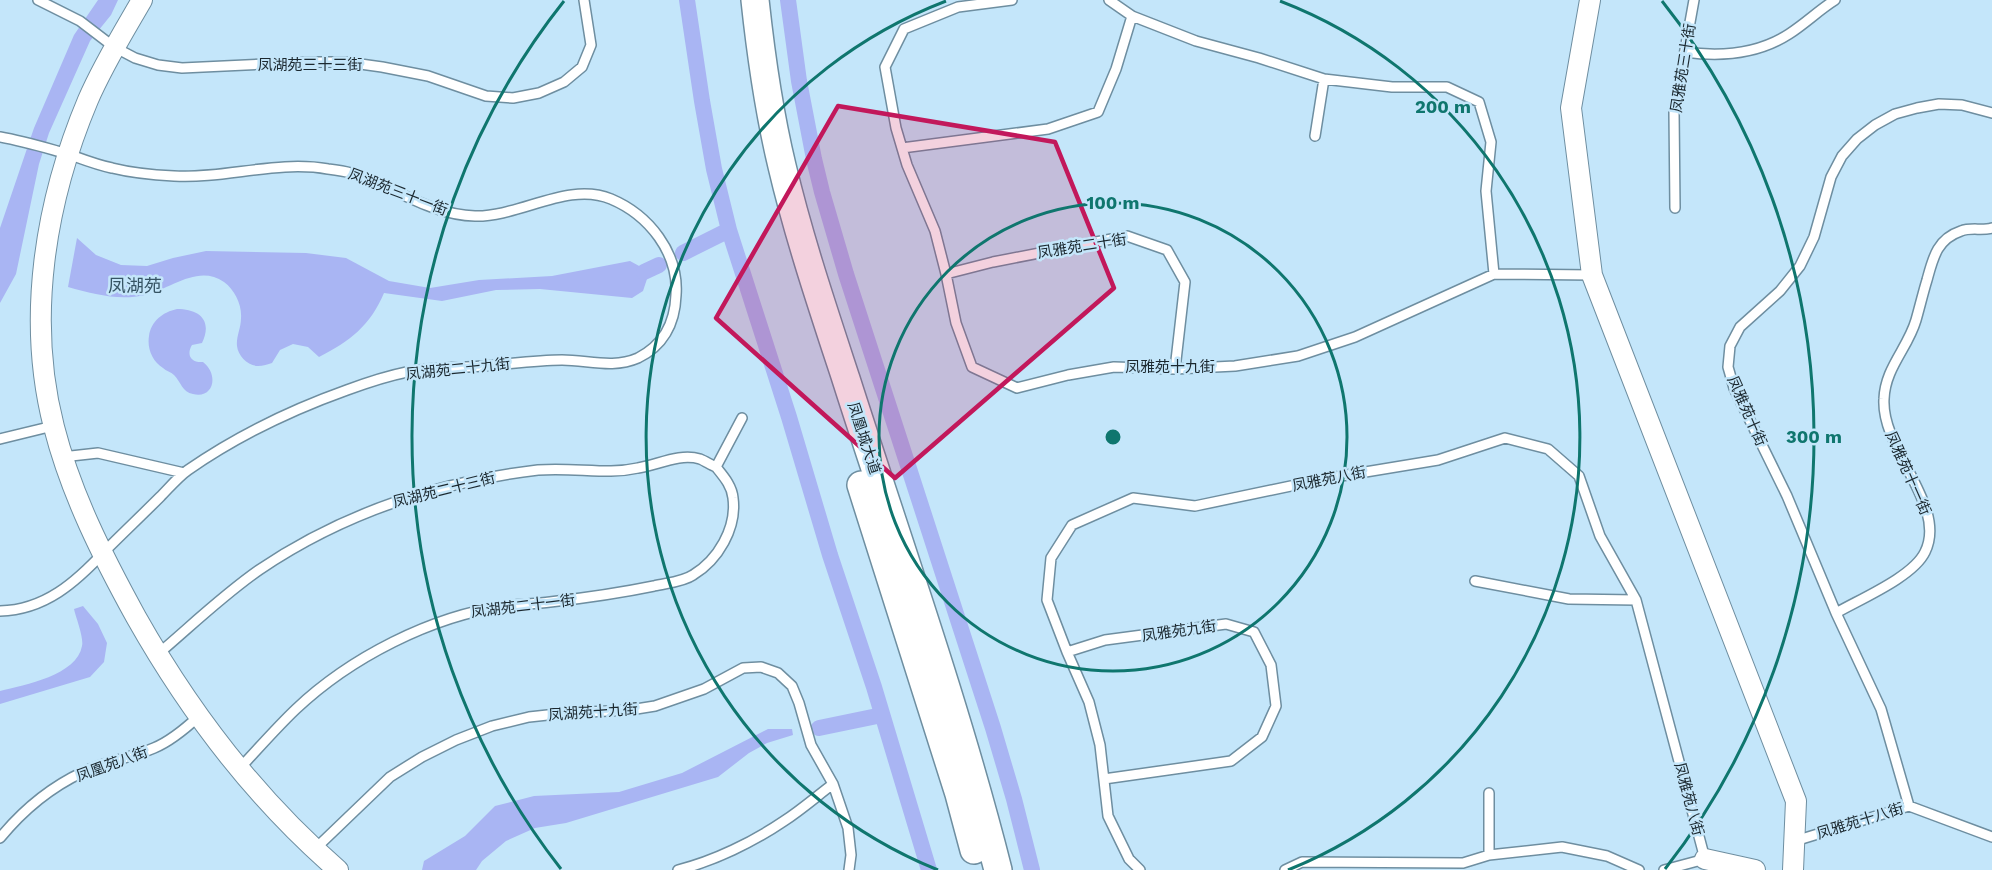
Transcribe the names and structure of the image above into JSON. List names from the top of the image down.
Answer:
{
  "streets": {
    "main road": ["凤凰城大道"],
    "lane": [
      "凤湖苑三十三街",
      "凤雅苑三十街",
      "凤湖苑三十一街",
      "凤雅苑二十街",
      "凤雅苑十九街",
      "凤湖苑二十九街",
      "凤雅苑十街",
      "凤雅苑十一街",
      "凤雅苑八街",
      "凤湖苑二十三街",
      "凤湖苑二十一街",
      "凤雅苑九街",
      "凤湖苑十九街",
      "凤凰苑八街",
      "凤雅苑十八街"
    ]
  },
  "crossings": [
    ["凤湖苑三十一街", "凤湖苑二十九街"],
    ["凤雅苑二十街", "凤雅苑十九街"],
    ["凤雅苑十街", "凤雅苑十一街"],
    ["凤雅苑十街", "凤雅苑十八街"],
    ["凤雅苑八街", "凤雅苑九街"],
    ["凤湖苑二十三街", "凤湖苑二十一街"]
  ],
  "districts": ["凤湖苑"],
  "rings": ["200 m", "100 m", "300 m"]
}
